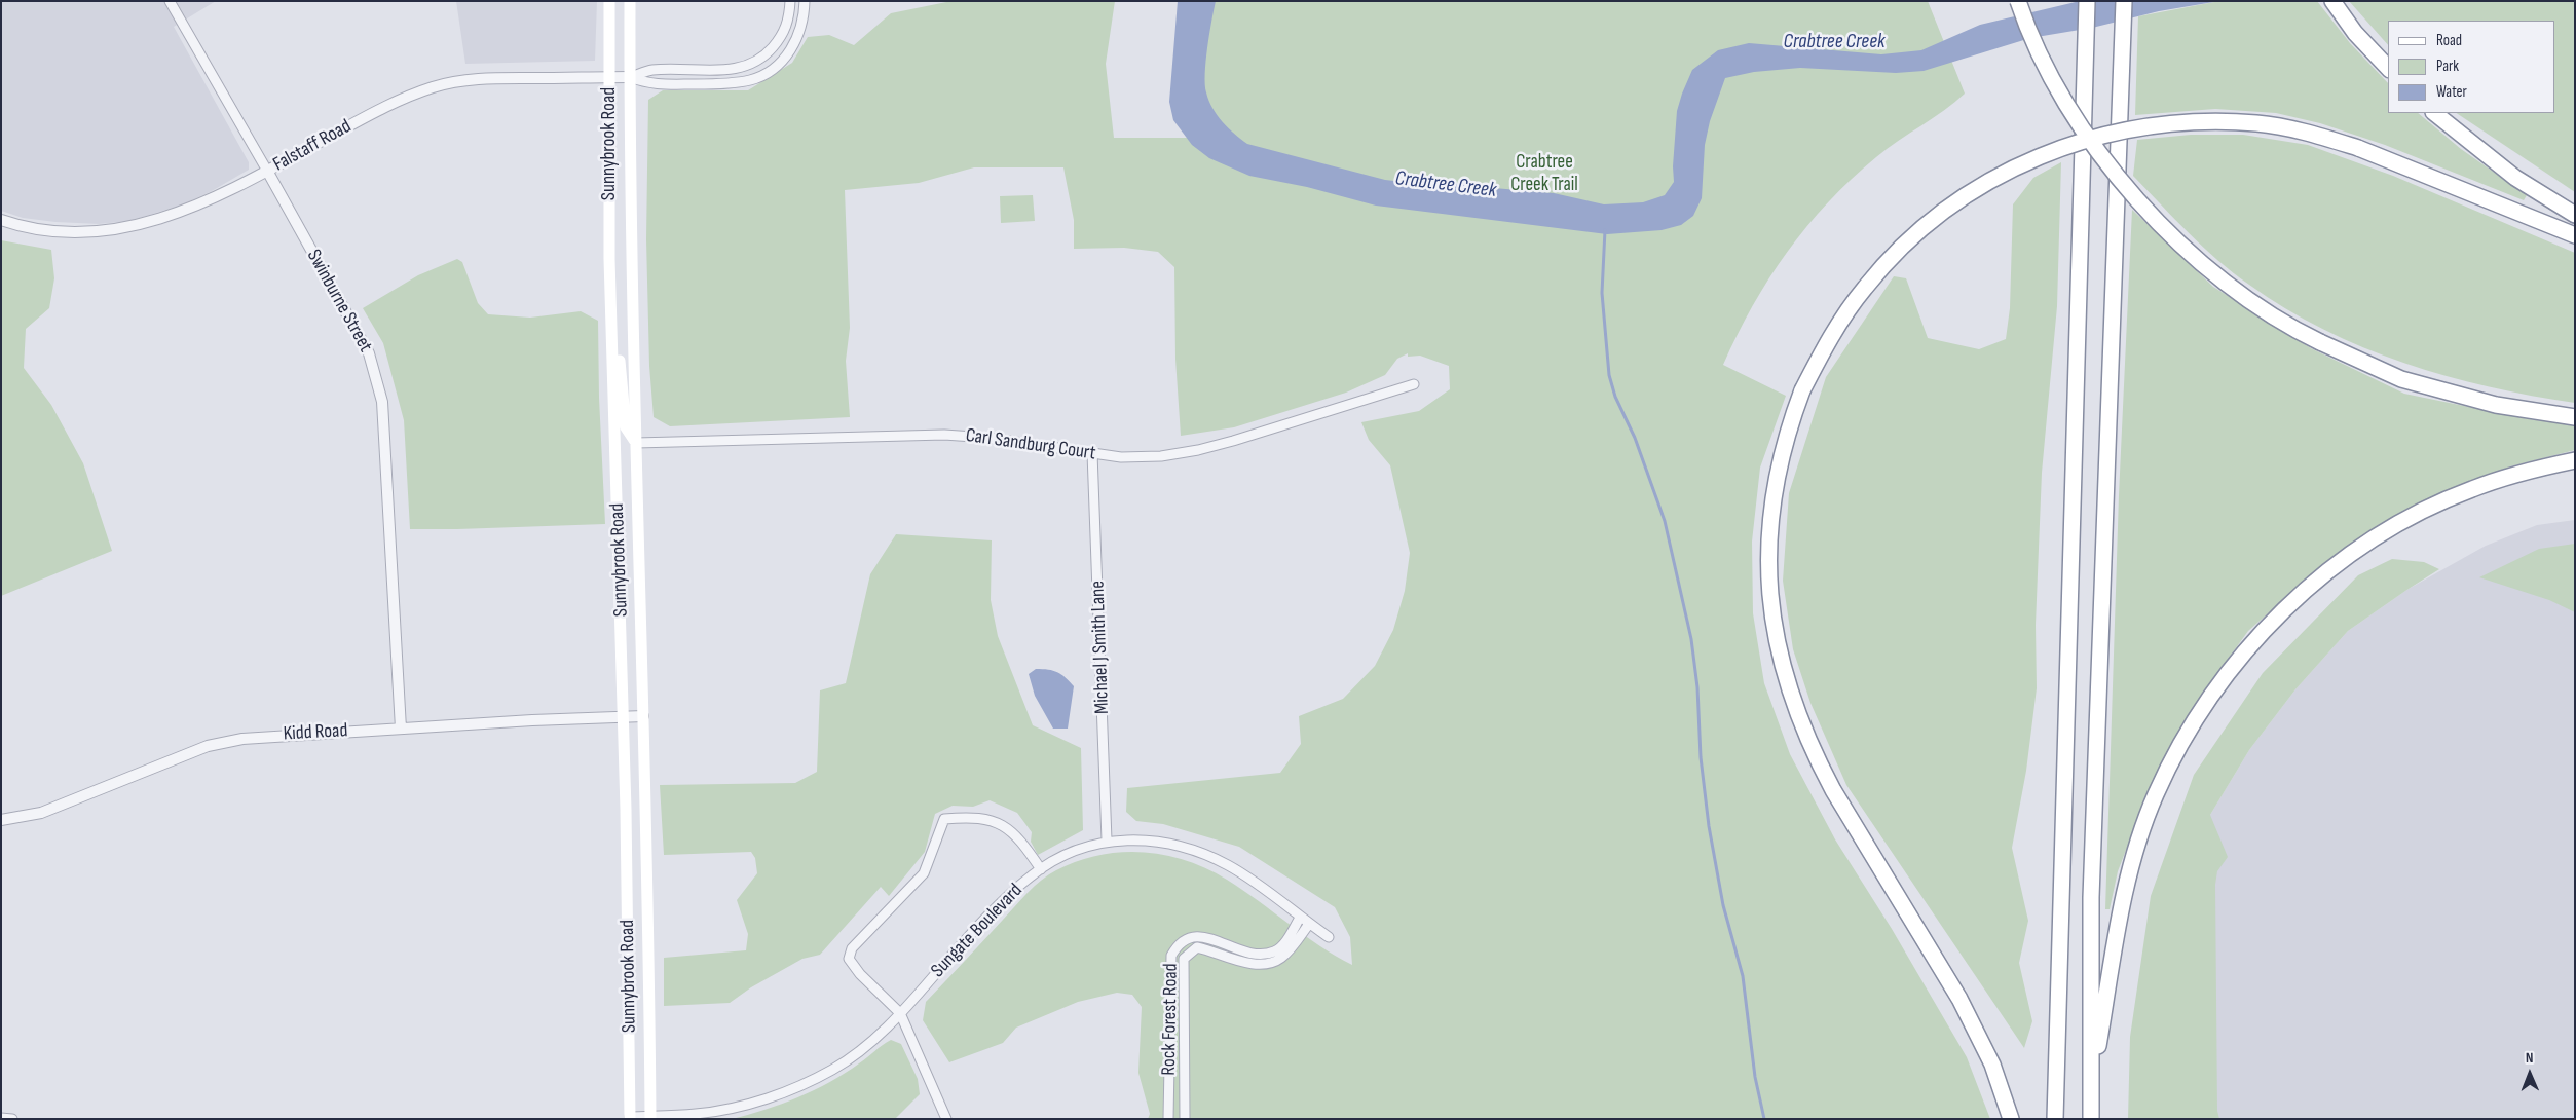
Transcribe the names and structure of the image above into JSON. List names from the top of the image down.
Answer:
{
  "streets": {
    "main road": ["Sunnybrook Road"],
    "street": [
      "Falstaff Road",
      "Swinburne Street",
      "Carl Sandburg Court",
      "Michael J Smith Lane",
      "Kidd Road",
      "Sungate Boulevard",
      "Rock Forest Road"
    ]
  },
  "crossings": [
    ["Sunnybrook Road", "Falstaff Road"],
    ["Sunnybrook Road", "Carl Sandburg Court"],
    ["Sunnybrook Road", "Kidd Road"],
    ["Sunnybrook Road", "Sungate Boulevard"],
    ["Falstaff Road", "Swinburne Street"],
    ["Swinburne Street", "Kidd Road"],
    ["Carl Sandburg Court", "Michael J Smith Lane"],
    ["Michael J Smith Lane", "Sungate Boulevard"],
    ["Sungate Boulevard", "Rock Forest Road"]
  ],
  "water": ["Crabtree Creek"],
  "parks": ["Crabtree Creek Trail"],
  "legend": ["Road", "Park", "Water"],
  "north": "top"
}
